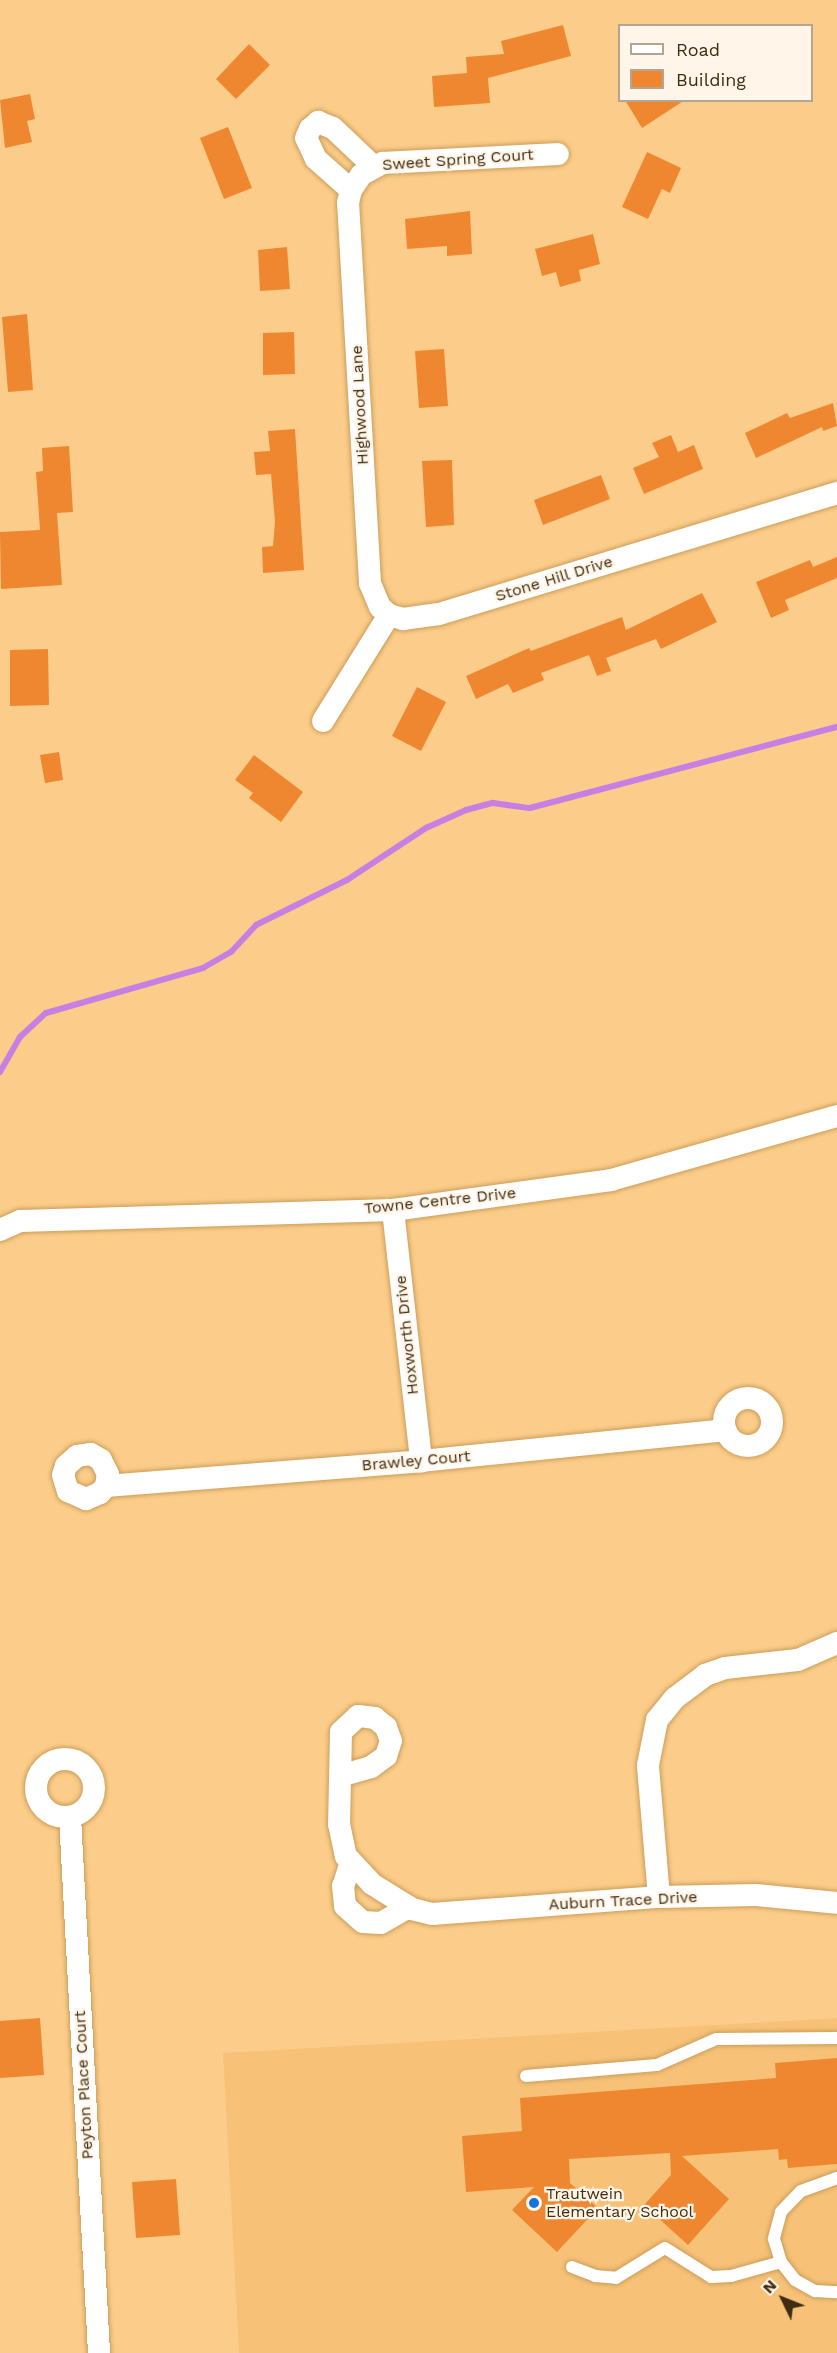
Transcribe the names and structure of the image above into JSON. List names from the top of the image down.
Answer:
{
  "streets": {
    "street": [
      "Sweet Spring Court",
      "Highwood Lane",
      "Stone Hill Drive",
      "Towne Centre Drive",
      "Hoxworth Drive",
      "Brawley Court",
      "Auburn Trace Drive",
      "Peyton Place Court"
    ]
  },
  "crossings": [
    ["Sweet Spring Court", "Highwood Lane"],
    ["Highwood Lane", "Stone Hill Drive"],
    ["Towne Centre Drive", "Hoxworth Drive"],
    ["Hoxworth Drive", "Brawley Court"]
  ],
  "places": ["Trautwein Elementary School"],
  "legend": ["Road", "Building"],
  "north": "top left"
}
